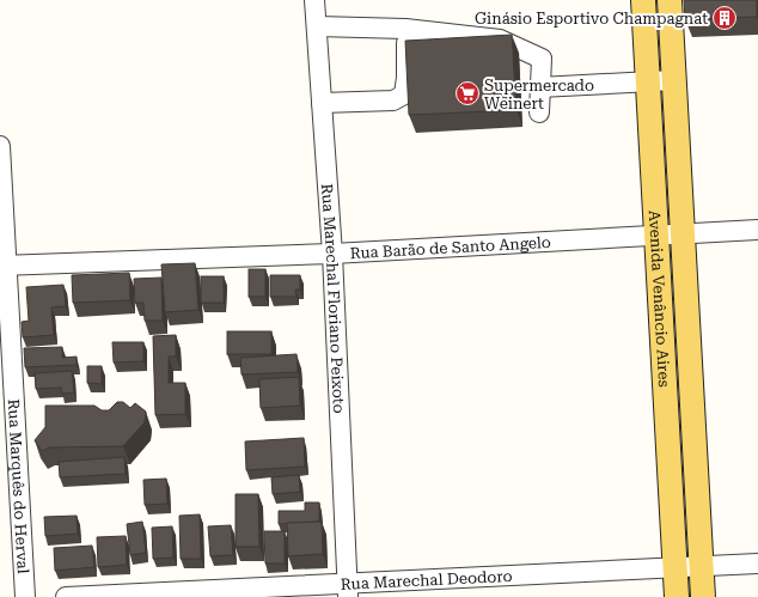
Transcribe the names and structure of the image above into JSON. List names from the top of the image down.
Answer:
{
  "streets": {
    "main road": ["Avenida Venâncio Aires"],
    "street": [
      "Rua Barão de Santo Angelo",
      "Rua Marechal Floriano Peixoto",
      "Rua Marquês do Herval",
      "Rua Marechal Deodoro"
    ]
  },
  "crossings": [
    ["Rua Barão de Santo Angelo", "Rua Marechal Floriano Peixoto"],
    ["Rua Barão de Santo Angelo", "Avenida Venâncio Aires"],
    ["Rua Barão de Santo Angelo", "Rua Marquês do Herval"],
    ["Rua Marechal Floriano Peixoto", "Rua Marechal Deodoro"],
    ["Avenida Venâncio Aires", "Rua Marechal Deodoro"]
  ],
  "places": {
    "building": ["Ginásio Esportivo Champagnat"],
    "supermarket": ["Supermercado Weinert"]
  }
}
